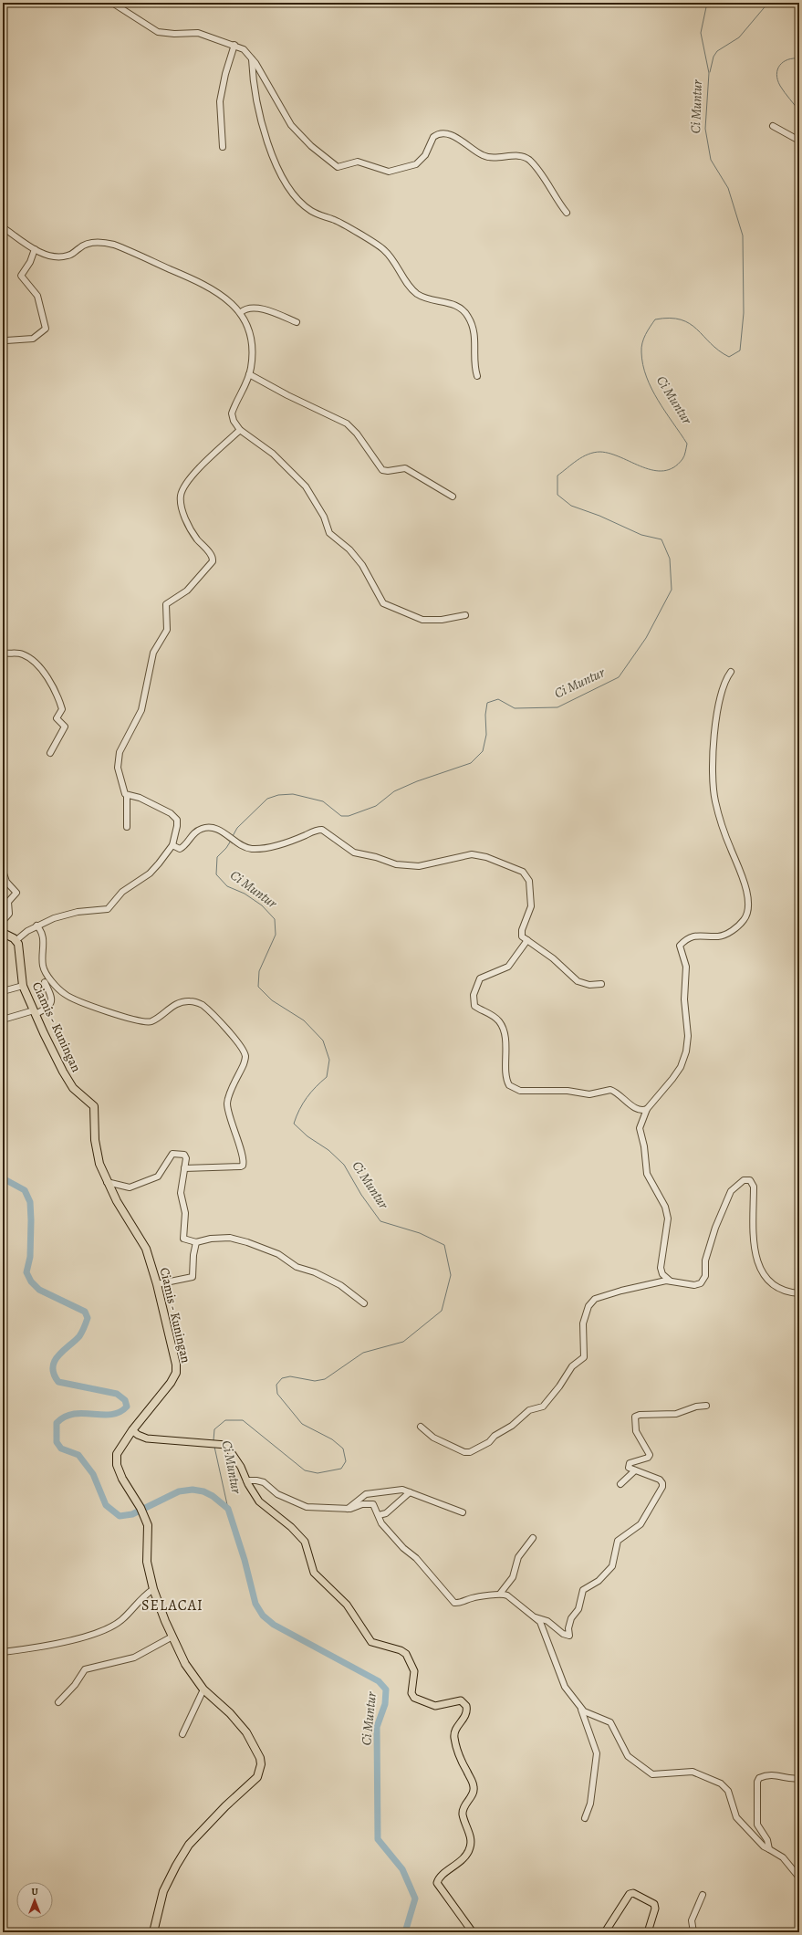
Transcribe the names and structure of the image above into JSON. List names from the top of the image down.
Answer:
{
  "streets": {
    "highway": ["Ciamis - Kuningan"]
  },
  "districts": ["SELACAI"],
  "water": ["Ci Muntur"],
  "north": "top"
}
